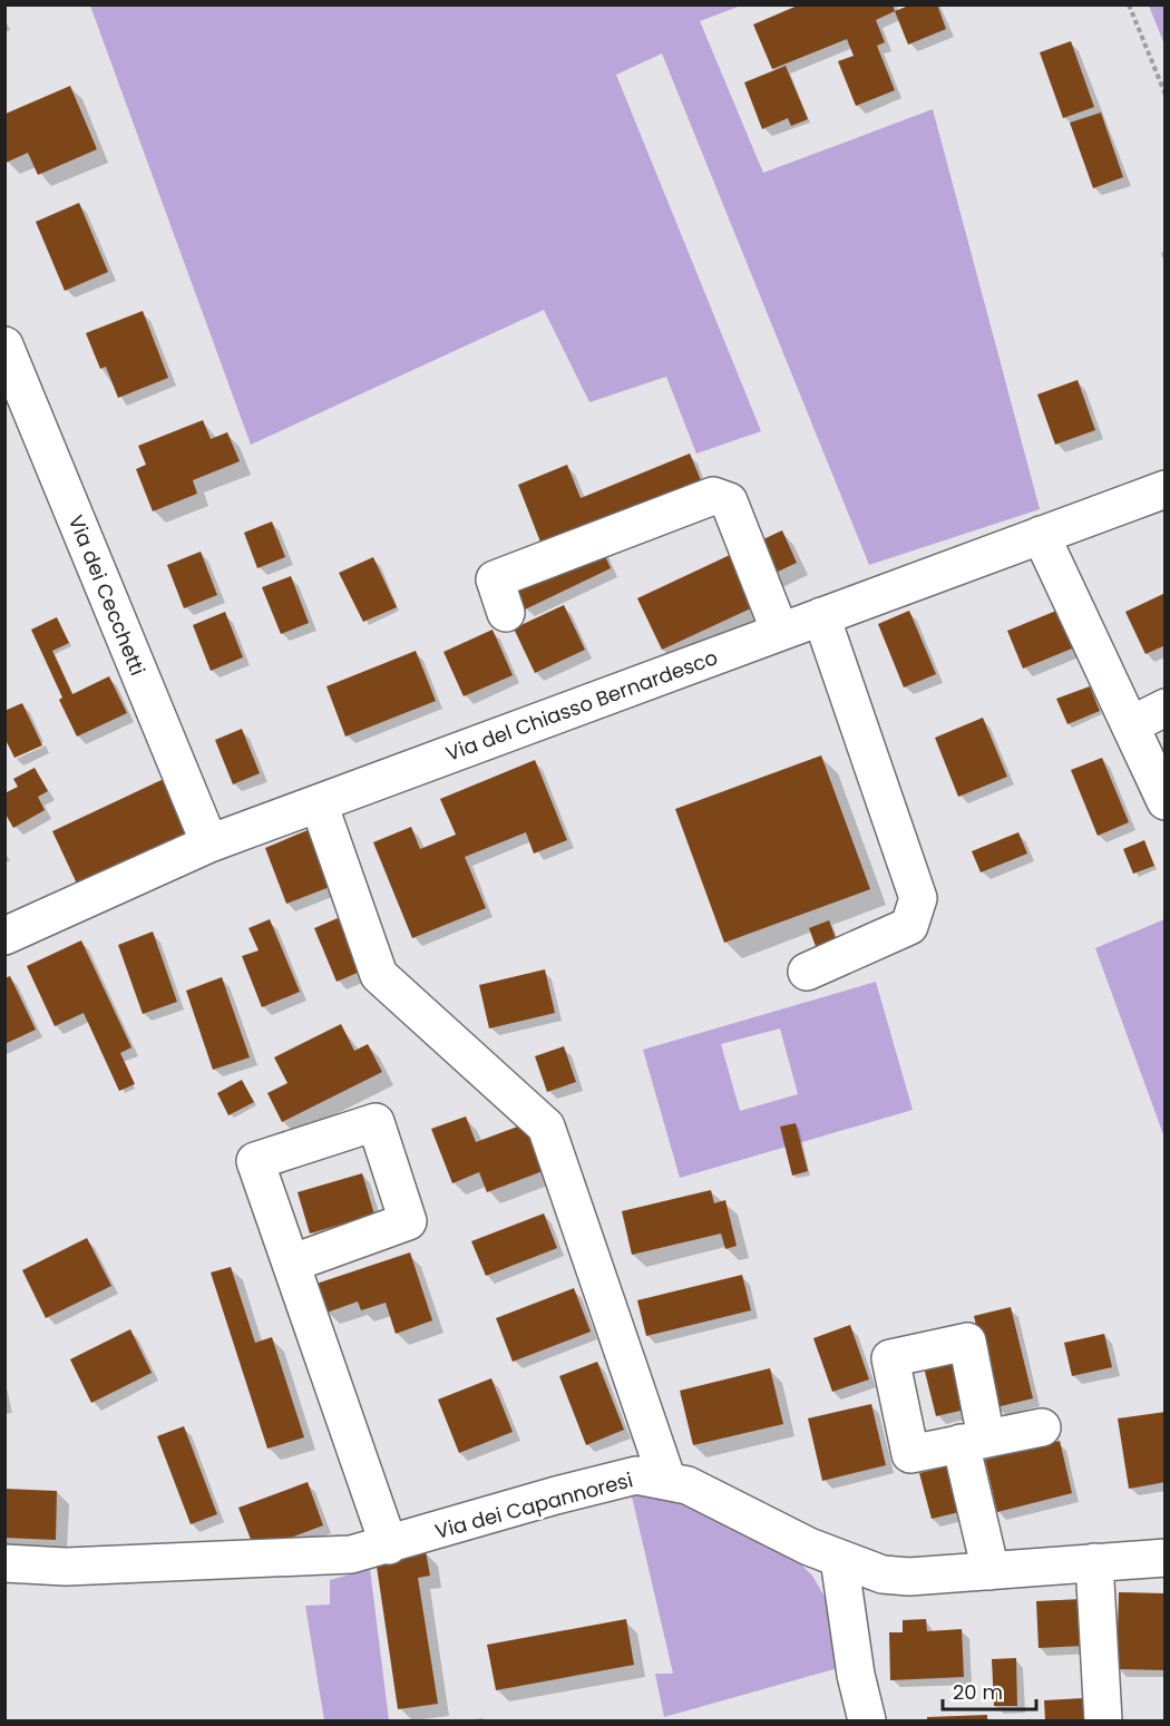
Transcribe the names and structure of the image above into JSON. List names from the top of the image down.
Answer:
{
  "streets": {
    "street": ["Via dei Cecchetti", "Via del Chiasso Bernardesco", "Via dei Capannoresi"]
  },
  "crossings": [
    ["Via dei Cecchetti", "Via del Chiasso Bernardesco"]
  ],
  "scale_bar": "20 m"
}
